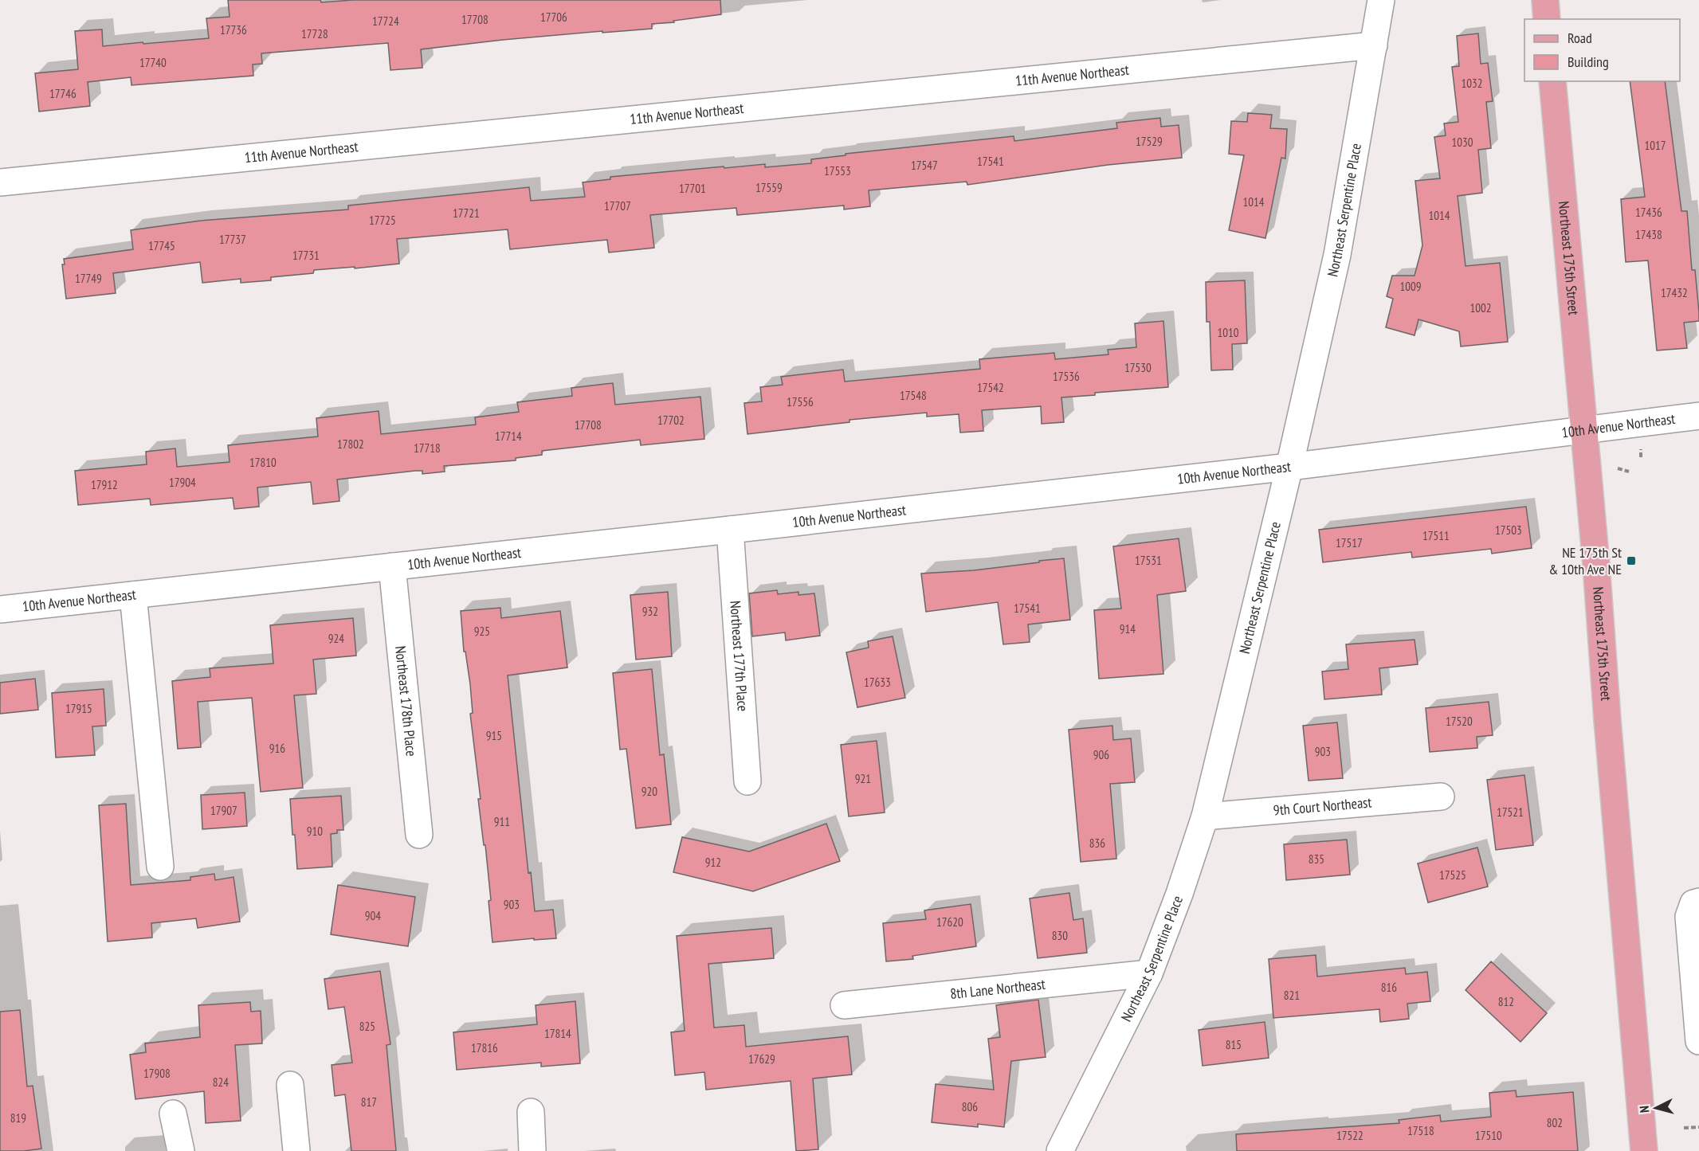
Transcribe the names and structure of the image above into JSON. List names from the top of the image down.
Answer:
{
  "streets": {
    "main road": ["Northeast 175th Street"],
    "street": [
      "11th Avenue Northeast",
      "Northeast Serpentine Place",
      "10th Avenue Northeast",
      "Northeast 177th Place",
      "Northeast 178th Place",
      "9th Court Northeast",
      "8th Lane Northeast"
    ]
  },
  "crossings": [
    ["11th Avenue Northeast", "Northeast Serpentine Place"],
    ["Northeast Serpentine Place", "10th Avenue Northeast"],
    ["Northeast Serpentine Place", "9th Court Northeast"],
    ["Northeast Serpentine Place", "8th Lane Northeast"],
    ["Northeast 175th Street", "10th Avenue Northeast"],
    ["10th Avenue Northeast", "Northeast 177th Place"],
    ["10th Avenue Northeast", "Northeast 178th Place"]
  ],
  "places": {
    "transit": ["NE 175th St & 10th Ave NE"]
  },
  "house_numbers": [
    "17706",
    "17708",
    "17724",
    "17736",
    "17728",
    "17740",
    "1032",
    "17746",
    "17529",
    "1030",
    "1017",
    "17541",
    "17547",
    "17553",
    "17559",
    "17701",
    "1014",
    "17707",
    "17436",
    "17721",
    "1014",
    "17725",
    "17438",
    "17737",
    "17745",
    "17731",
    "17749",
    "1009",
    "17432",
    "1002",
    "1010",
    "17530",
    "17536",
    "17542",
    "17548",
    "17556",
    "17702",
    "17708",
    "17714",
    "17802",
    "17718",
    "17810",
    "17904",
    "17912",
    "17503",
    "17511",
    "17517",
    "17531",
    "17541",
    "932",
    "914",
    "925",
    "924",
    "17633",
    "17915",
    "17520",
    "915",
    "916",
    "903",
    "906",
    "921",
    "920",
    "17907",
    "17521",
    "911",
    "910",
    "836",
    "835",
    "912",
    "17525",
    "903",
    "904",
    "17620",
    "830",
    "816",
    "821",
    "812",
    "825",
    "17814",
    "815",
    "17816",
    "17629",
    "17908",
    "824",
    "817",
    "806",
    "819",
    "802",
    "17518",
    "17522",
    "17510"
  ],
  "legend": ["Road", "Building"],
  "north": "left"
}
